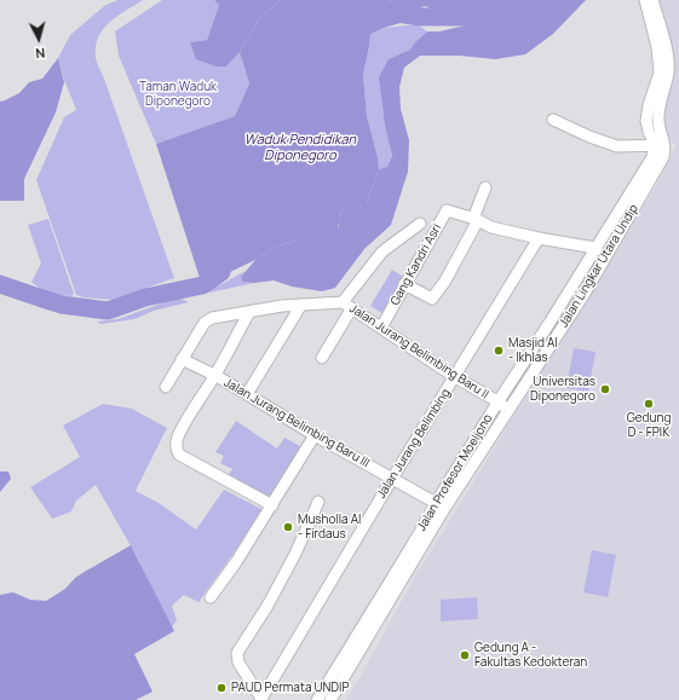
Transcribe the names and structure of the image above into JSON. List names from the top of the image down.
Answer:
{
  "streets": {
    "street": [
      "Gang Kandri Asri",
      "Jalan Lingkar Utara Undip",
      "Jalan Jurang Belimbing Baru II",
      "Jalan Jurang Belimbing Baru III",
      "Jalan Jurang Belimbing",
      "Jalan Profesor Moeljono"
    ]
  },
  "crossings": [
    ["Gang Kandri Asri", "Jalan Jurang Belimbing Baru II"],
    ["Gang Kandri Asri", "Jalan Jurang Belimbing"],
    ["Jalan Lingkar Utara Undip", "Jalan Jurang Belimbing Baru II"],
    ["Jalan Lingkar Utara Undip", "Jalan Jurang Belimbing Baru III"],
    ["Jalan Lingkar Utara Undip", "Jalan Profesor Moeljono"],
    ["Jalan Jurang Belimbing Baru II", "Jalan Jurang Belimbing Baru III"],
    ["Jalan Jurang Belimbing Baru II", "Jalan Jurang Belimbing"],
    ["Jalan Jurang Belimbing Baru II", "Jalan Profesor Moeljono"],
    ["Jalan Jurang Belimbing Baru III", "Jalan Jurang Belimbing"],
    ["Jalan Jurang Belimbing Baru III", "Jalan Profesor Moeljono"]
  ],
  "water": ["Waduk Pendidikan Diponegoro"],
  "parks": ["Taman Waduk Diponegoro"],
  "places": [
    "Masjid Al - Ikhlas",
    "Universitas Diponegoro",
    "Gedung D - FPIK",
    "Musholla Al - Firdaus",
    "Gedung A - Fakultas Kedokteran",
    "PAUD Permata UNDIP"
  ],
  "north": "bottom"
}
